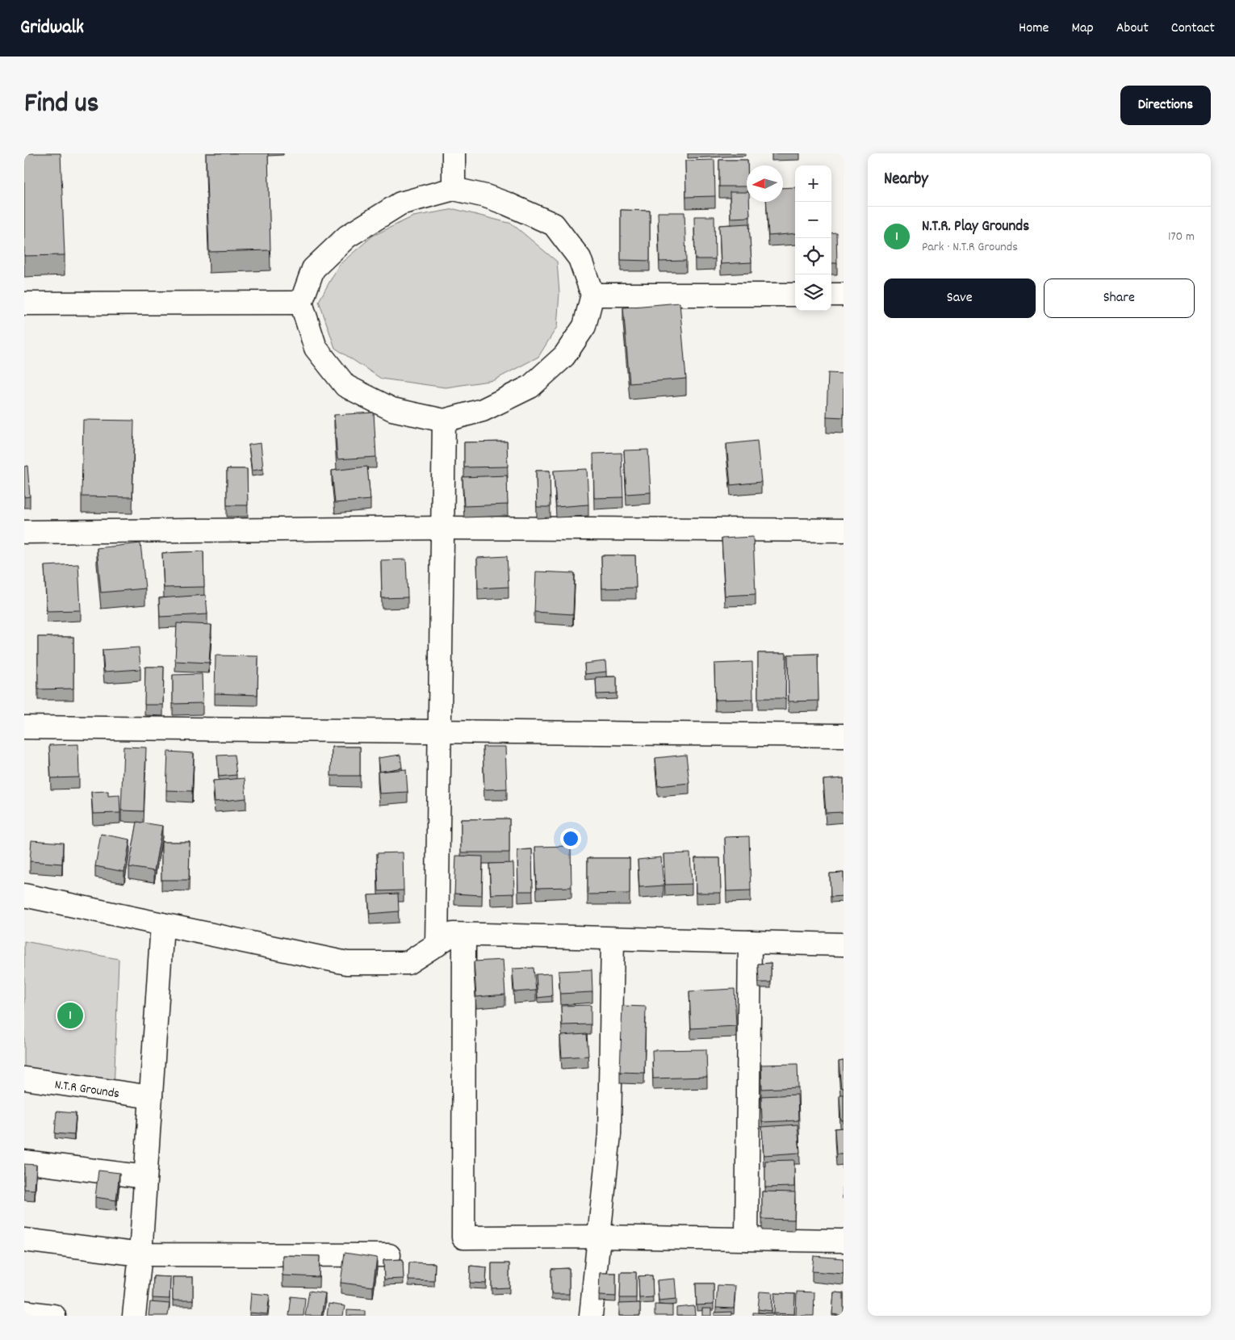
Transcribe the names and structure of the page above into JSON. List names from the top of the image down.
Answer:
{
  "streets": {
    "street": ["N.T.R Grounds"]
  },
  "north": "left",
  "page": {
    "header": "Gridwalk",
    "nav": [
      "Home",
      "Map",
      "About",
      "Contact"
    ],
    "title": "Find us",
    "buttons": [
      "Directions",
      ["Save", "Share"]
    ],
    "heading": "Nearby",
    "map_buttons": ["+", "−"],
    "list": [
      {
        "mark": "1",
        "name": "N.T.R. Play Grounds",
        "note": "Park · N.T.R Grounds",
        "value": "170 m"
      }
    ],
    "pins": "1"
  }
}
